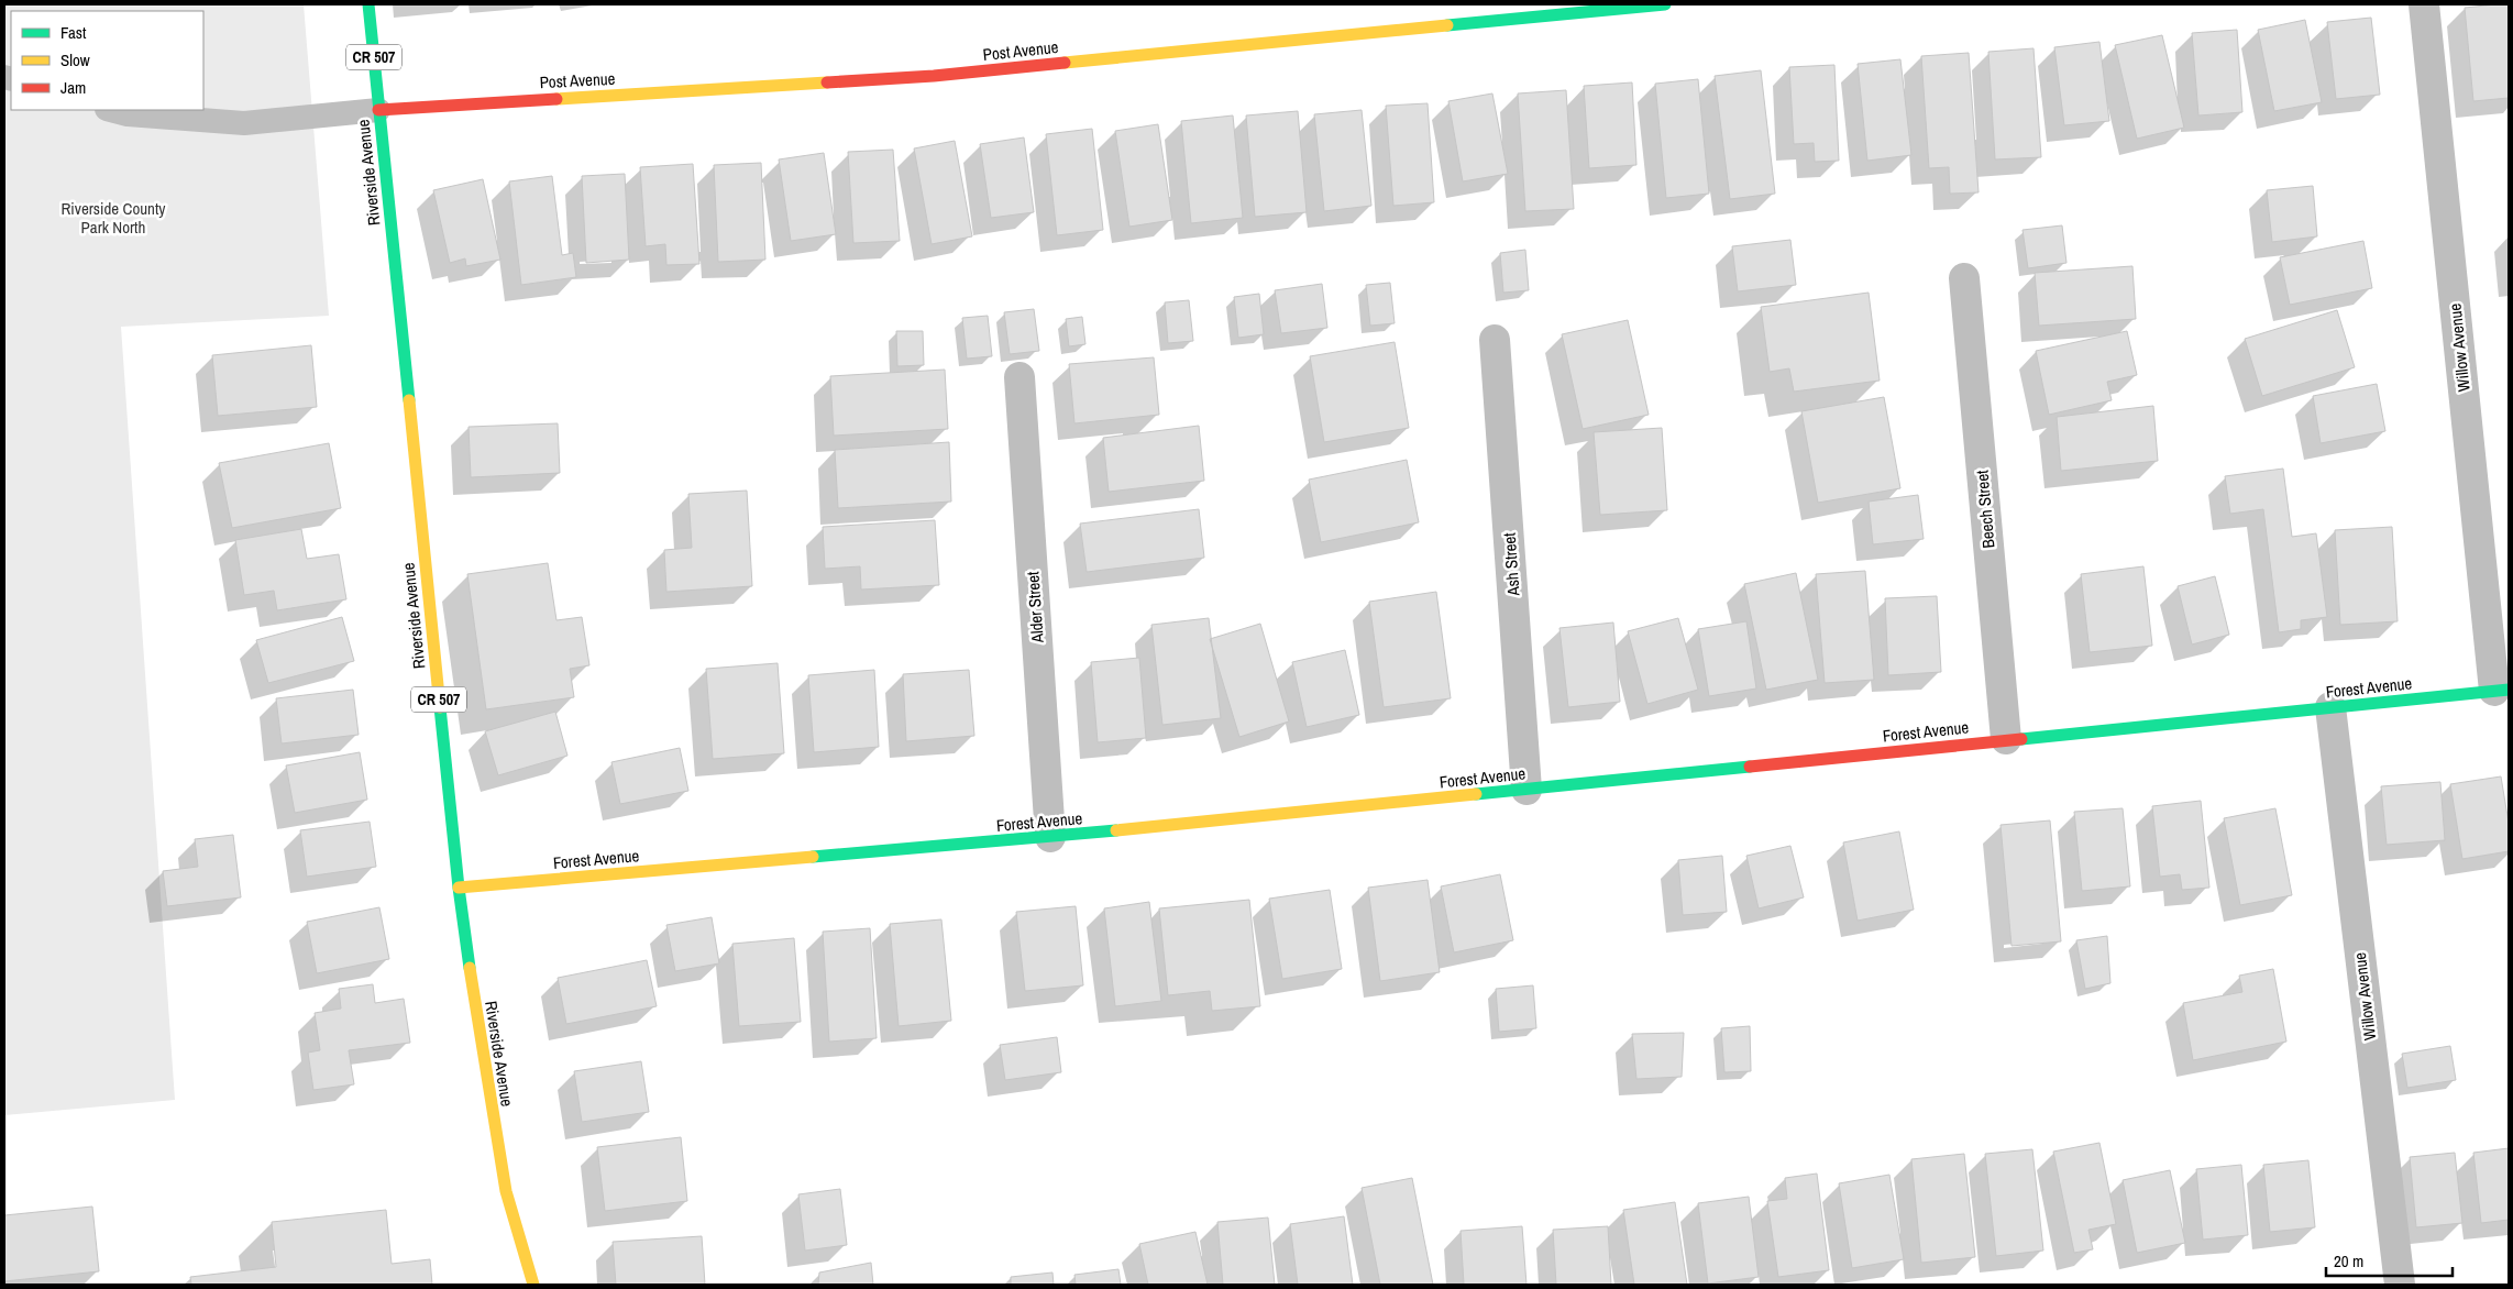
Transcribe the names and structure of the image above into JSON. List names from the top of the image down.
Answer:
{
  "streets": {
    "street": [
      "Post Avenue",
      "CR 507",
      "Riverside Avenue",
      "Willow Avenue",
      "Beech Street",
      "Ash Street",
      "Alder Street",
      "Forest Avenue"
    ]
  },
  "crossings": [
    ["Post Avenue", "Riverside Avenue"],
    ["Riverside Avenue", "Forest Avenue"],
    ["Willow Avenue", "Forest Avenue"],
    ["Beech Street", "Forest Avenue"],
    ["Ash Street", "Forest Avenue"],
    ["Alder Street", "Forest Avenue"]
  ],
  "parks": ["Riverside County Park North"],
  "legend": ["Fast", "Slow", "Jam"],
  "scale_bar": "20 m"
}
